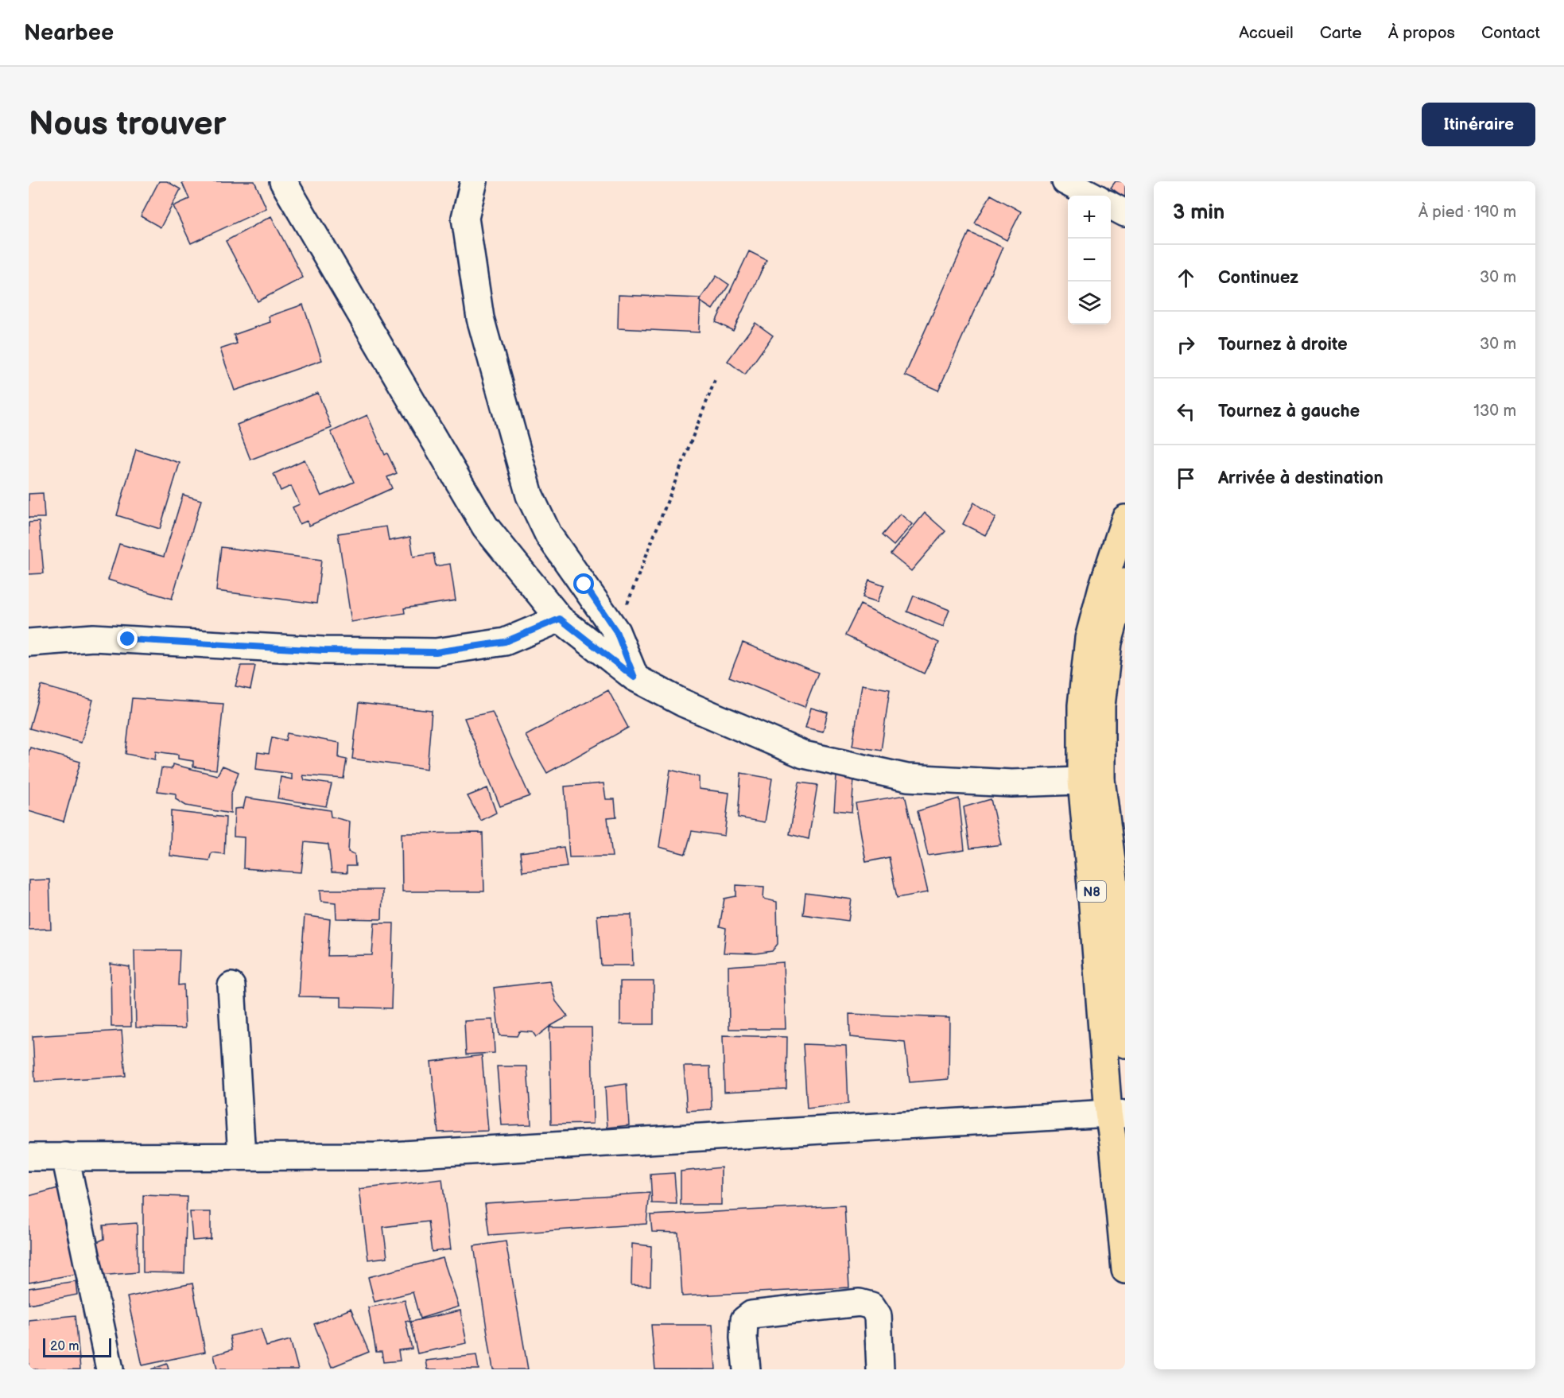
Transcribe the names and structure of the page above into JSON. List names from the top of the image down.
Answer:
{
  "streets": {
    "highway": ["N8"]
  },
  "scale_bar": "20 m",
  "page": {
    "header": "Nearbee",
    "nav": [
      "Accueil",
      "Carte",
      "À propos",
      "Contact"
    ],
    "buttons": "Itinéraire",
    "title": "Nous trouver",
    "heading": ["3 min", "À pied · 190 m"],
    "map_buttons": ["+", "−"],
    "list": [
      ["Continuez", "30 m"],
      ["Tournez à droite", "30 m"],
      ["Tournez à gauche", "130 m"],
      "Arrivée à destination"
    ],
    "scale": "20 m"
  }
}
